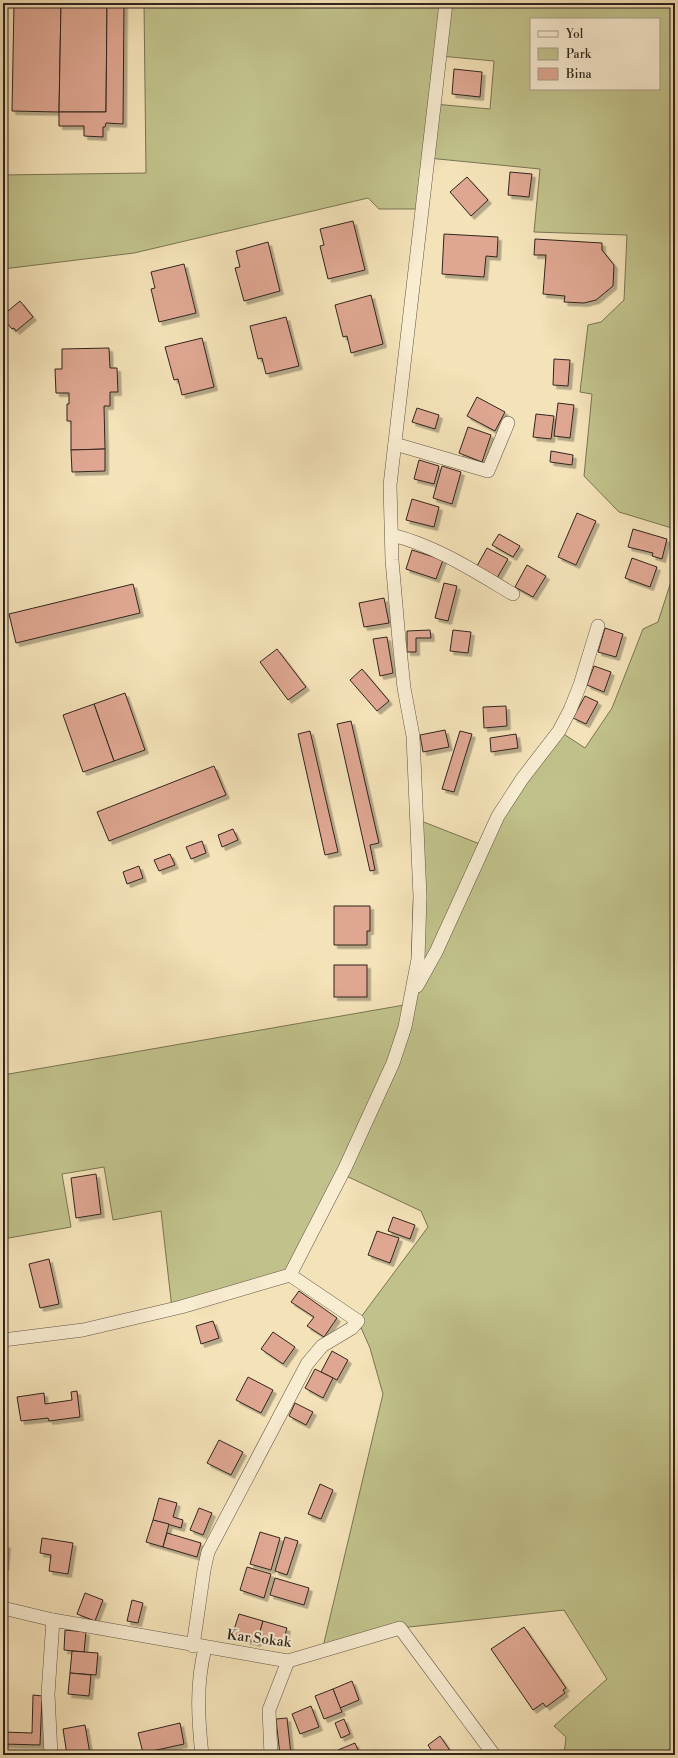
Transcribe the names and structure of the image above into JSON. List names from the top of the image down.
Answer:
{
  "streets": {
    "street": ["Kar Sokak"]
  },
  "legend": ["Yol", "Park", "Bina"]
}
